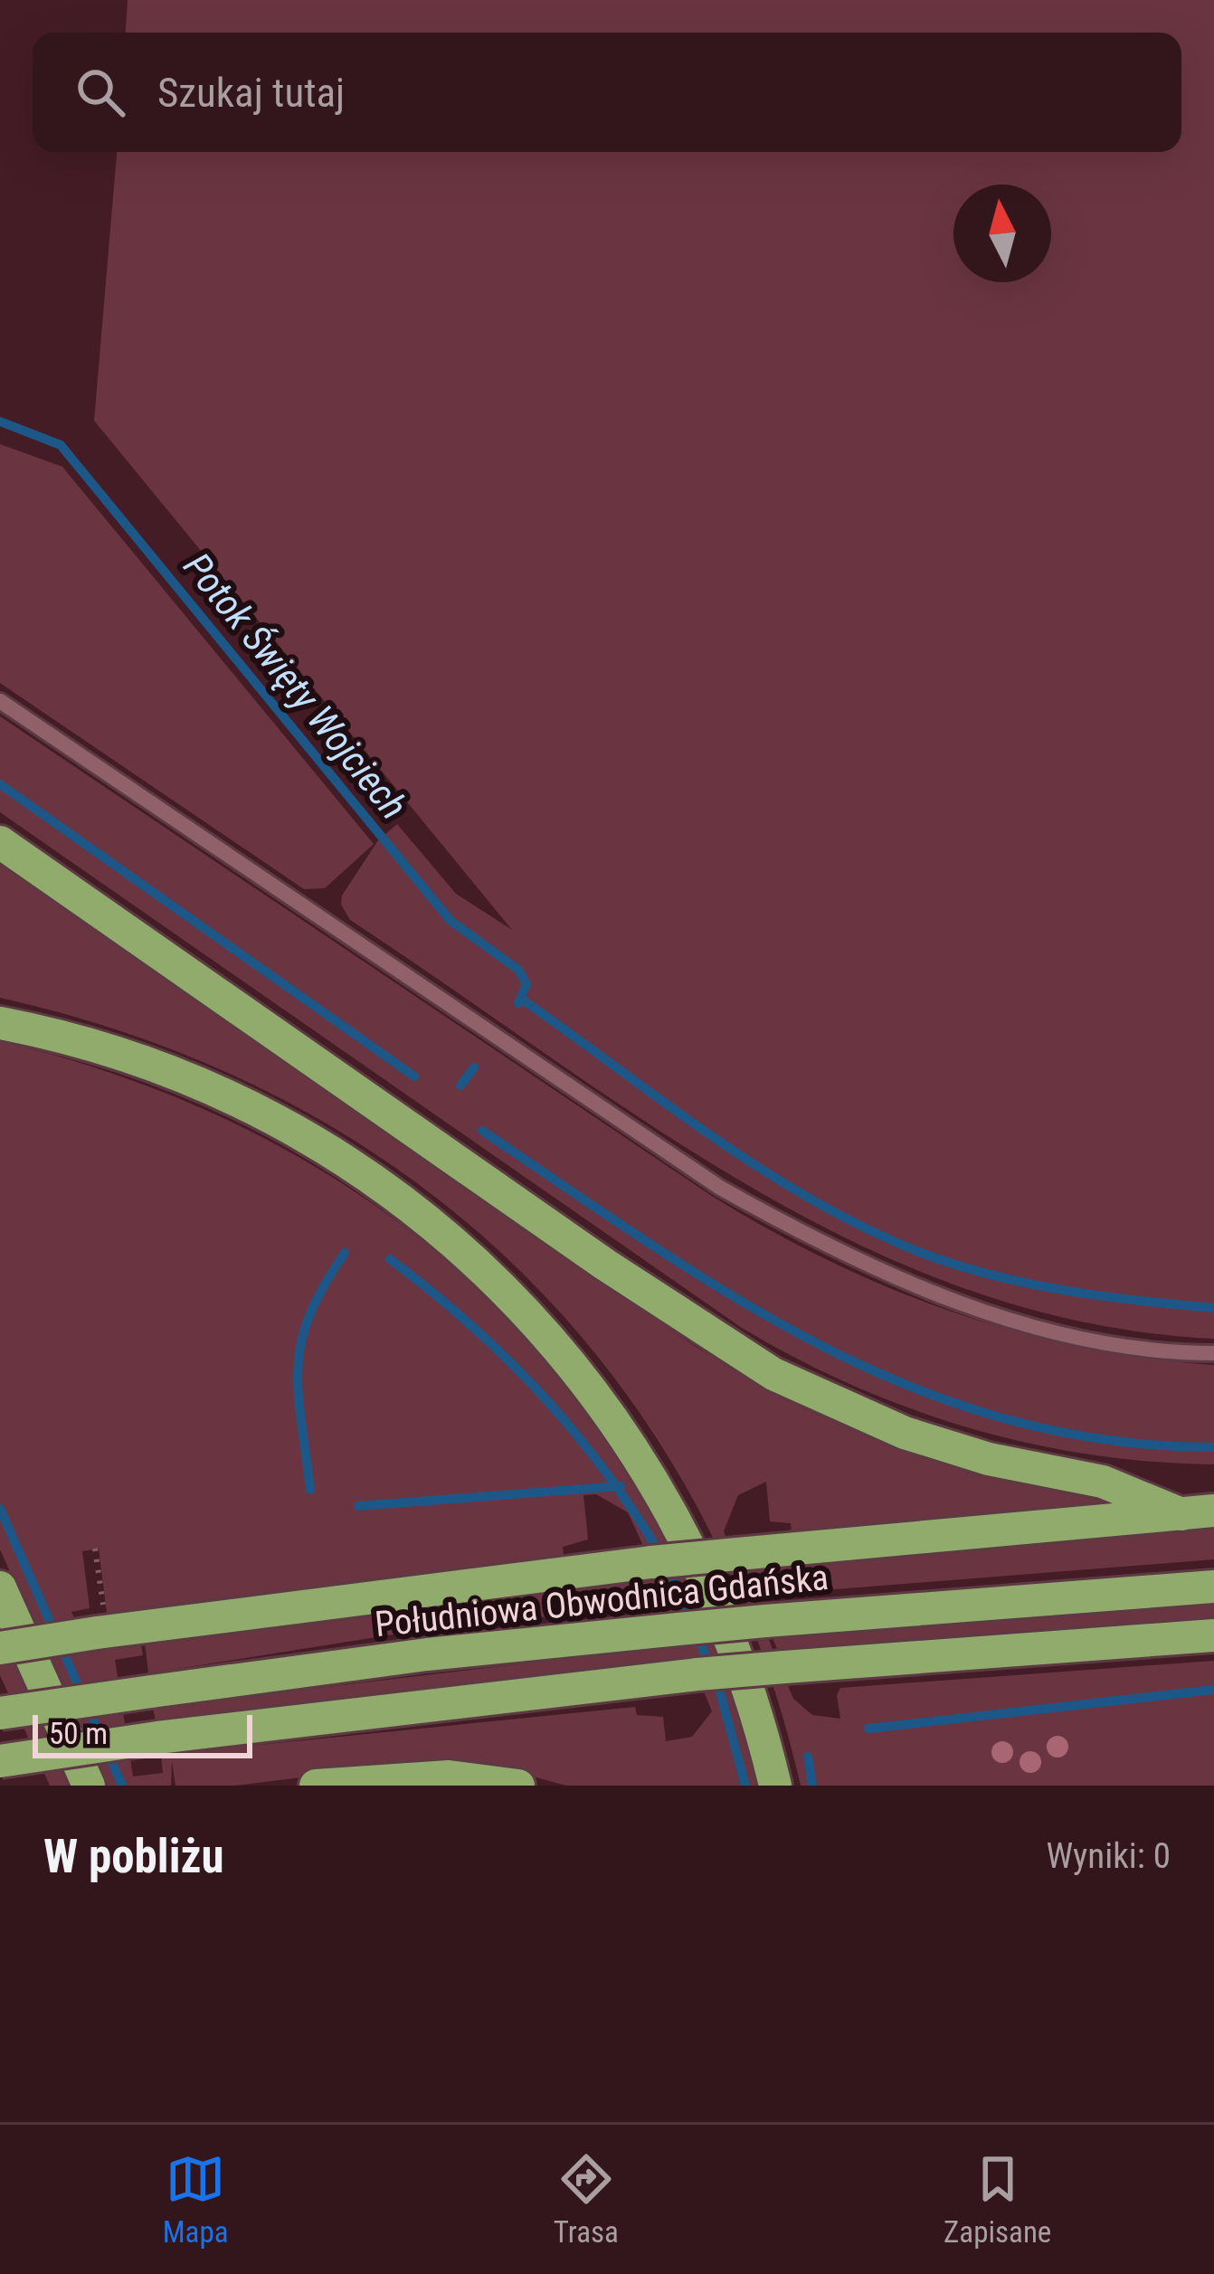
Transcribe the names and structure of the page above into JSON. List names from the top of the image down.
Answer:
{
  "streets": {
    "highway": ["Południowa Obwodnica Gdańska"]
  },
  "water": ["Potok Święty Wojciech"],
  "scale_bar": "50 m",
  "north": "top",
  "page": {
    "search": "Szukaj tutaj",
    "scale": "50 m",
    "heading": ["W pobliżu", "Wyniki: 0"],
    "nav": ["Mapa", "Trasa", "Zapisane"]
  }
}
